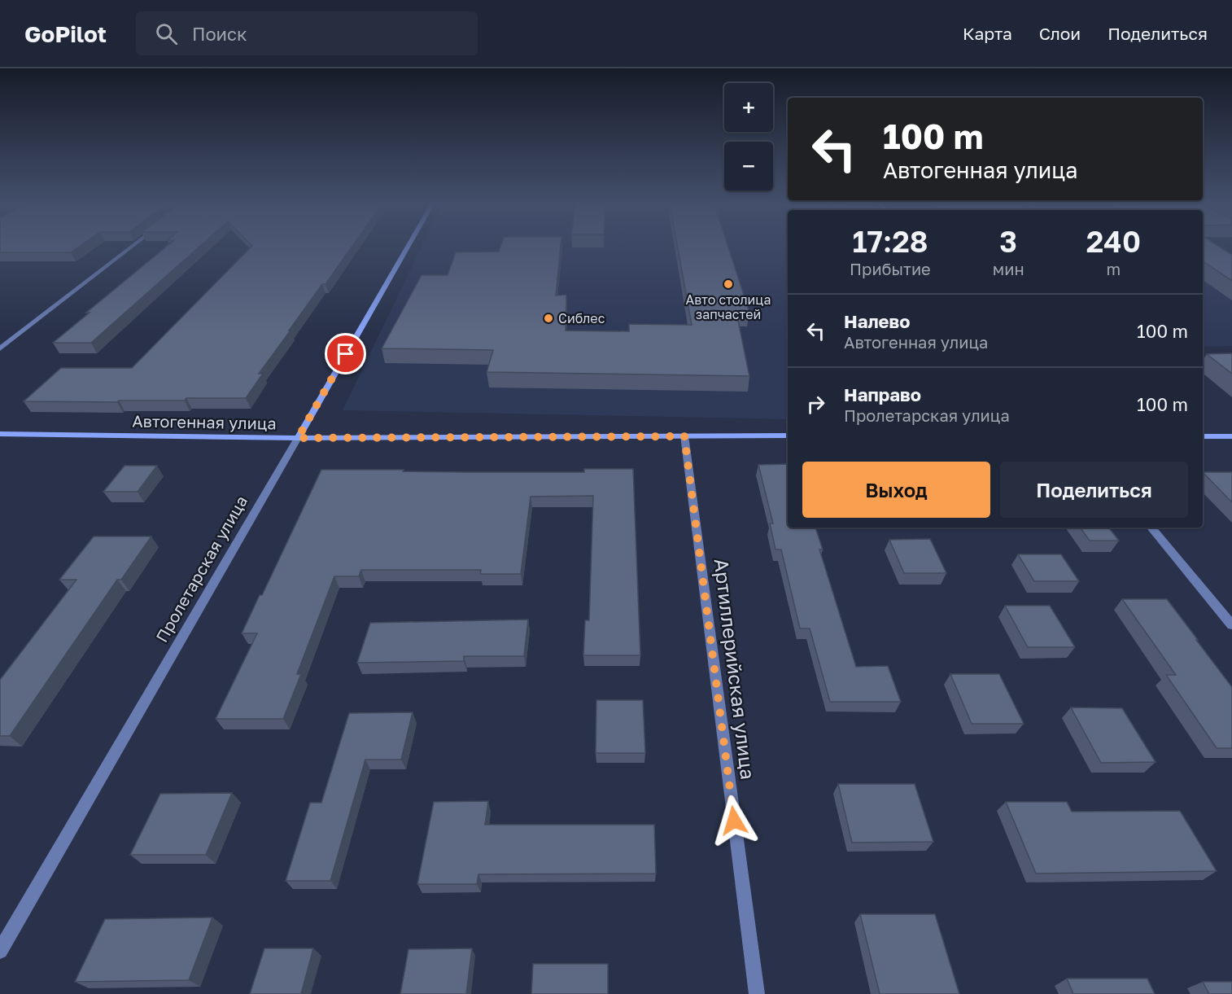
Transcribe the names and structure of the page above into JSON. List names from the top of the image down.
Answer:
{
  "streets": {
    "street": ["Автогенная улица", "Пролетарская улица", "Артиллерийская улица"]
  },
  "crossings": [
    ["Автогенная улица", "Пролетарская улица"],
    ["Автогенная улица", "Артиллерийская улица"]
  ],
  "places": ["Авто столица запчастей", "Сиблес"],
  "page": {
    "header": "GoPilot",
    "search": "Поиск",
    "nav": ["Карта", "Слои", "Поделиться"],
    "map_buttons": ["+", "−"],
    "turn": ["100 m", "Автогенная улица"],
    "eta": [
      "17:28",
      "Прибытие",
      "3",
      "мин",
      "240",
      "m"
    ],
    "list": [
      {
        "name": "Налево",
        "note": "Автогенная улица",
        "value": "100 m"
      },
      {
        "name": "Направо",
        "note": "Пролетарская улица",
        "value": "100 m"
      }
    ],
    "buttons": ["Выход", "Поделиться"]
  }
}
